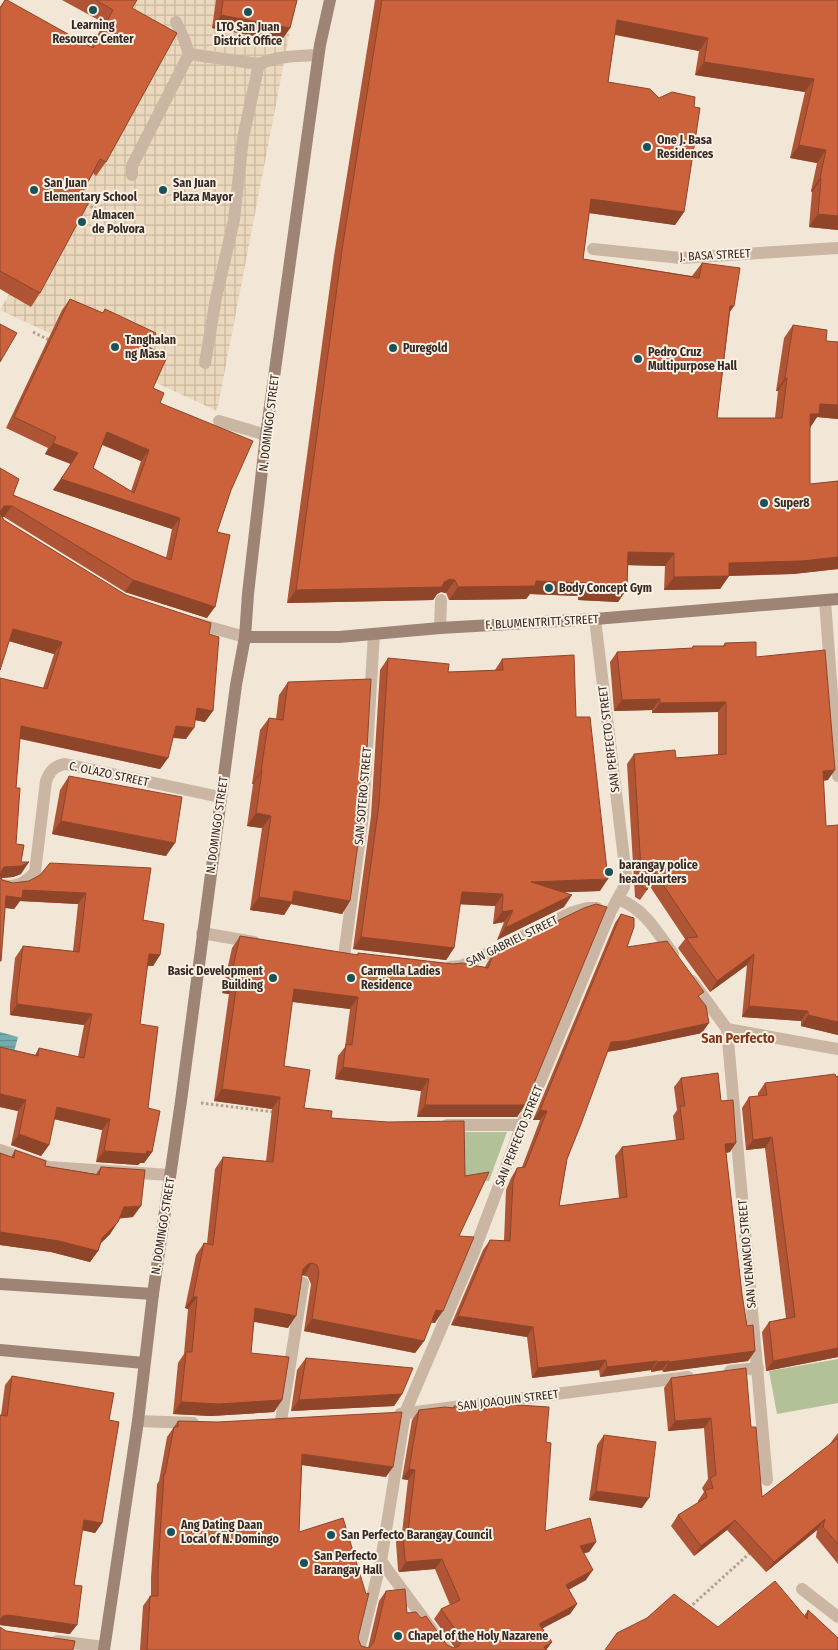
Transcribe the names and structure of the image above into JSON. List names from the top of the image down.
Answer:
{
  "streets": {
    "main road": ["N. DOMINGO STREET", "F. BLUMENTRITT STREET"],
    "street": [
      "J. BASA STREET",
      "SAN PERFECTO STREET",
      "C. OLAZO STREET",
      "SAN SOTERO STREET",
      "SAN GABRIEL STREET",
      "SAN VENANCIO STREET",
      "SAN JOAQUIN STREET"
    ]
  },
  "crossings": [
    ["N. DOMINGO STREET", "F. BLUMENTRITT STREET"],
    ["N. DOMINGO STREET", "C. OLAZO STREET"],
    ["F. BLUMENTRITT STREET", "SAN PERFECTO STREET"],
    ["F. BLUMENTRITT STREET", "SAN SOTERO STREET"],
    ["SAN PERFECTO STREET", "SAN GABRIEL STREET"],
    ["SAN PERFECTO STREET", "SAN JOAQUIN STREET"]
  ],
  "districts": ["San Perfecto"],
  "places": [
    "Learning Resource Center",
    "LTO San Juan District Office",
    "One J. Basa Residences",
    "San Juan Elementary School",
    "San Juan Plaza Mayor",
    "Almacen de Polvora",
    "Tanghalan ng Masa",
    "Puregold",
    "Pedro Cruz Multipurpose Hall",
    "Super8",
    "Body Concept Gym",
    "barangay police headquarters",
    "Basic Development Building",
    "Carmella Ladies Residence",
    "Ang Dating Daan Local of N. Domingo",
    "San Perfecto Barangay Council",
    "San Perfecto Barangay Hall",
    "Chapel of the Holy Nazarene"
  ]
}
